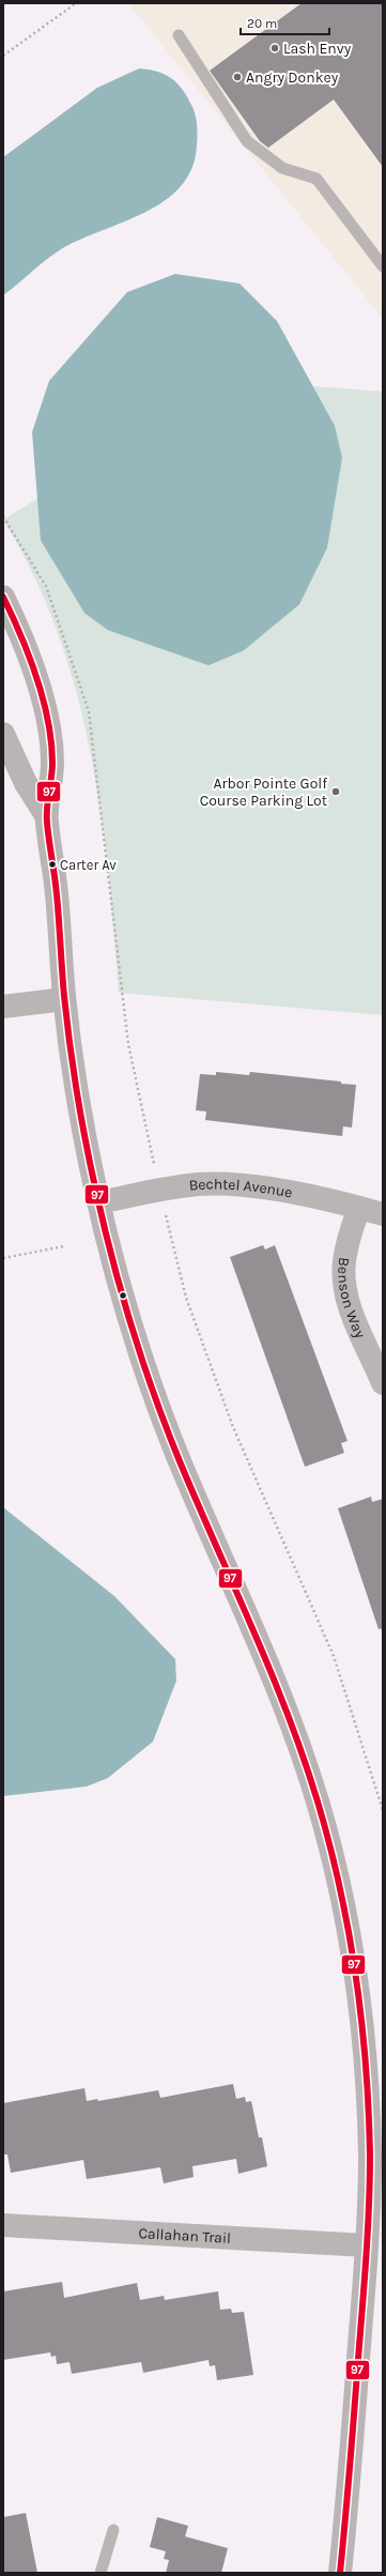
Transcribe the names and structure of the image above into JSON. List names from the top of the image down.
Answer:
{
  "streets": {
    "street": ["Bechtel Avenue", "Benson Way", "Callahan Trail"]
  },
  "crossings": [
    ["Bechtel Avenue", "Benson Way"]
  ],
  "places": [
    "Lash Envy",
    "Angry Donkey",
    "Arbor Pointe Golf Course Parking Lot",
    "Carter Av"
  ],
  "lines": ["transit line 97"],
  "scale_bar": "20 m"
}
